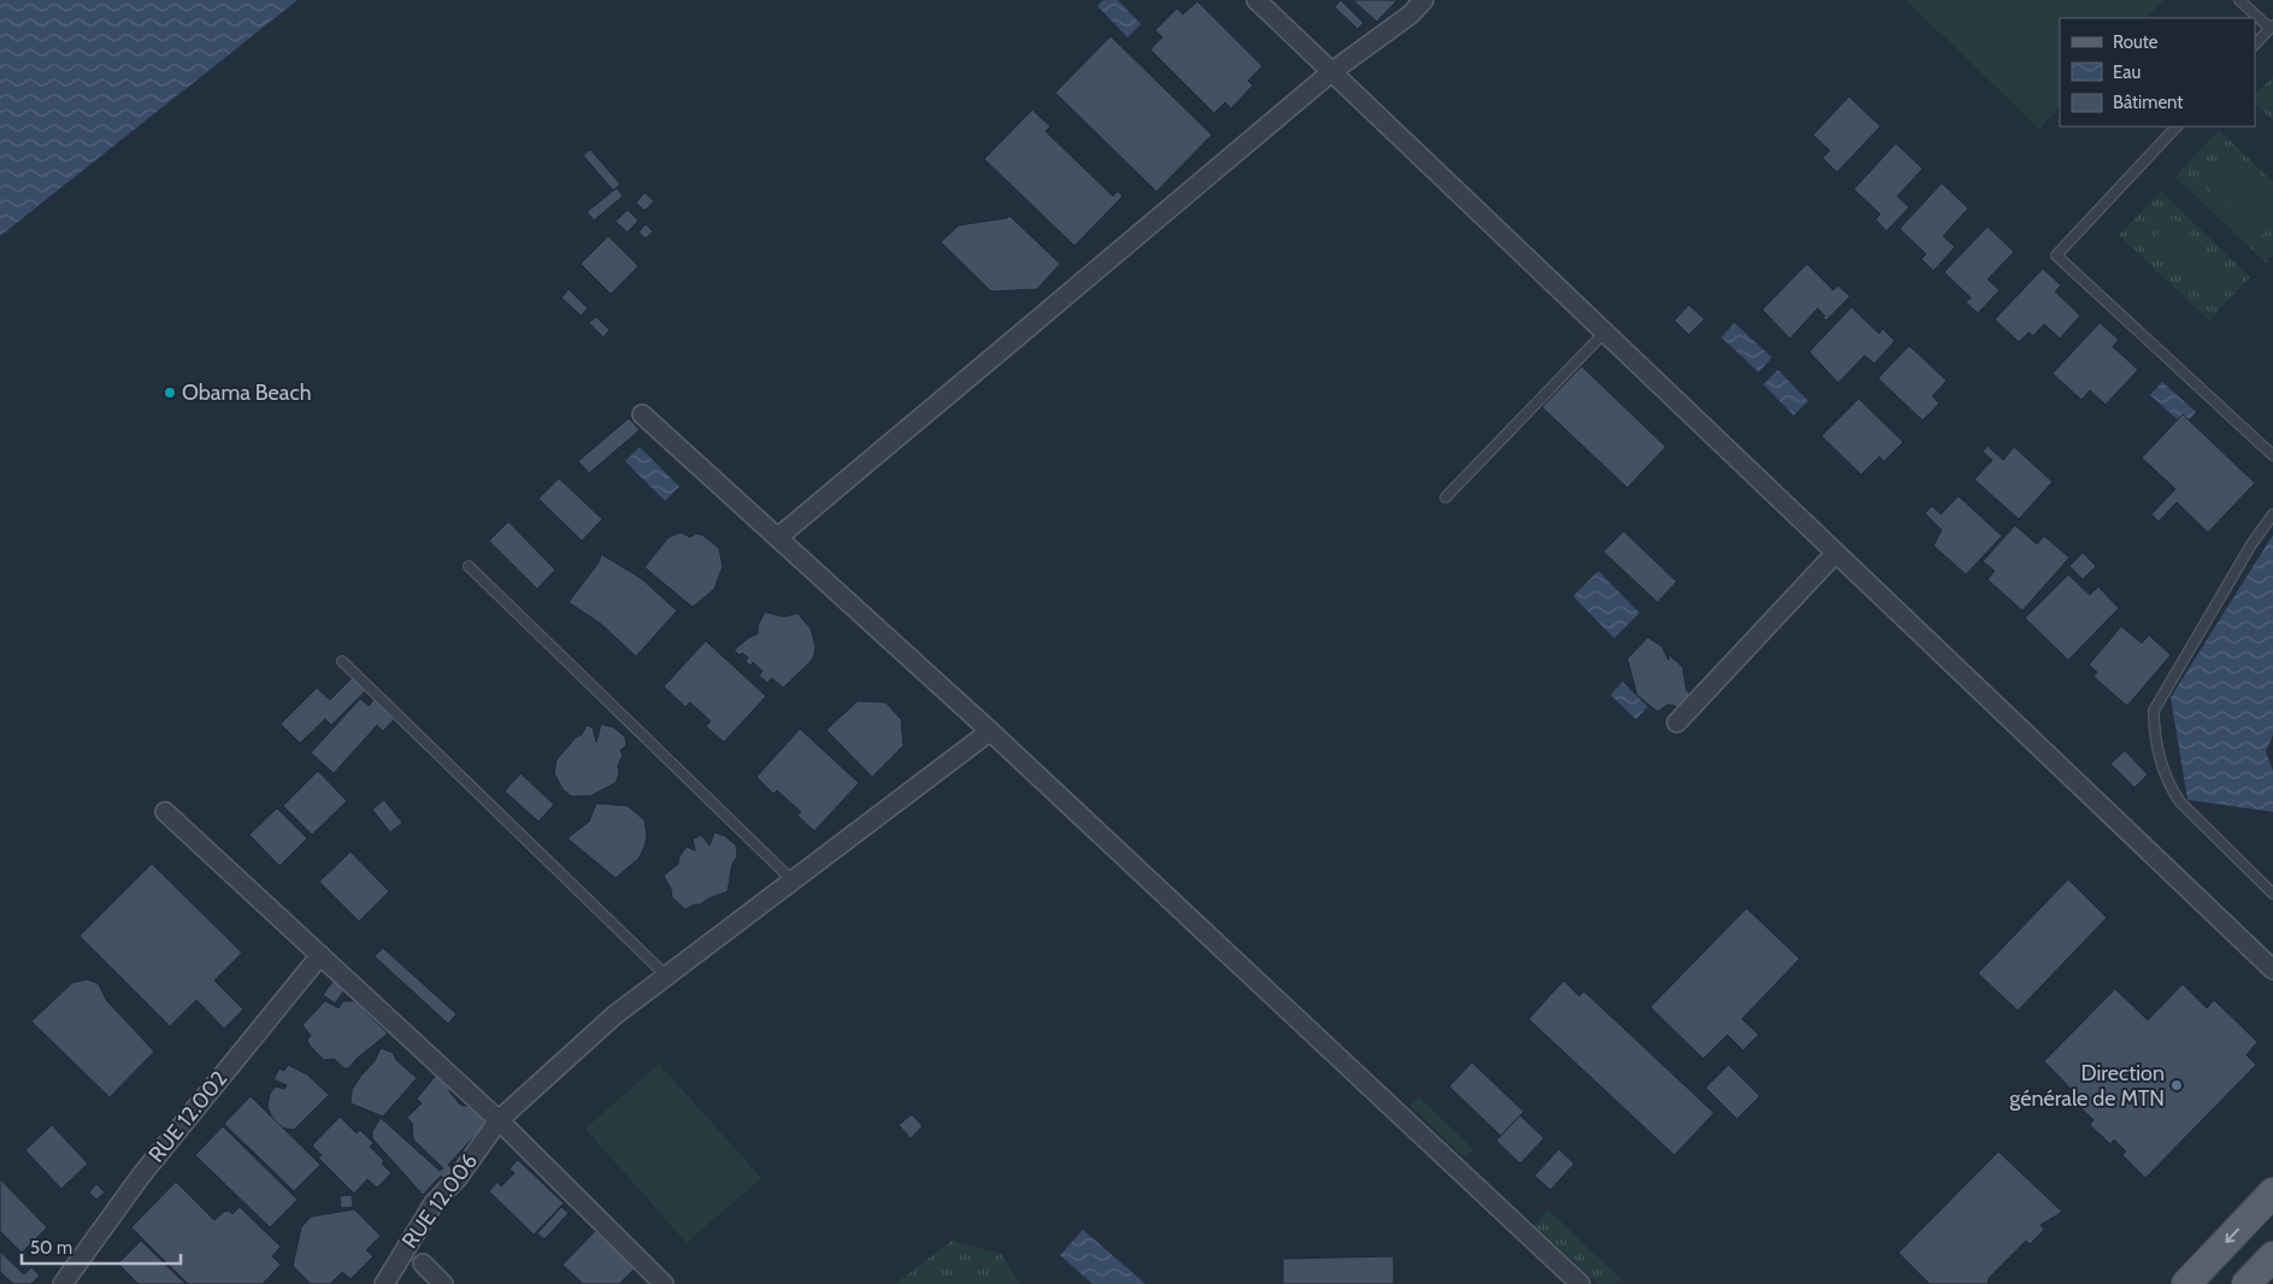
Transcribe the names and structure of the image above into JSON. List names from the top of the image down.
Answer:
{
  "streets": {
    "street": ["RUE 12.002", "RUE 12.006"]
  },
  "places": ["Obama Beach", "Direction générale de MTN"],
  "legend": ["Route", "Eau", "Bâtiment"],
  "scale_bar": "50 m"
}
